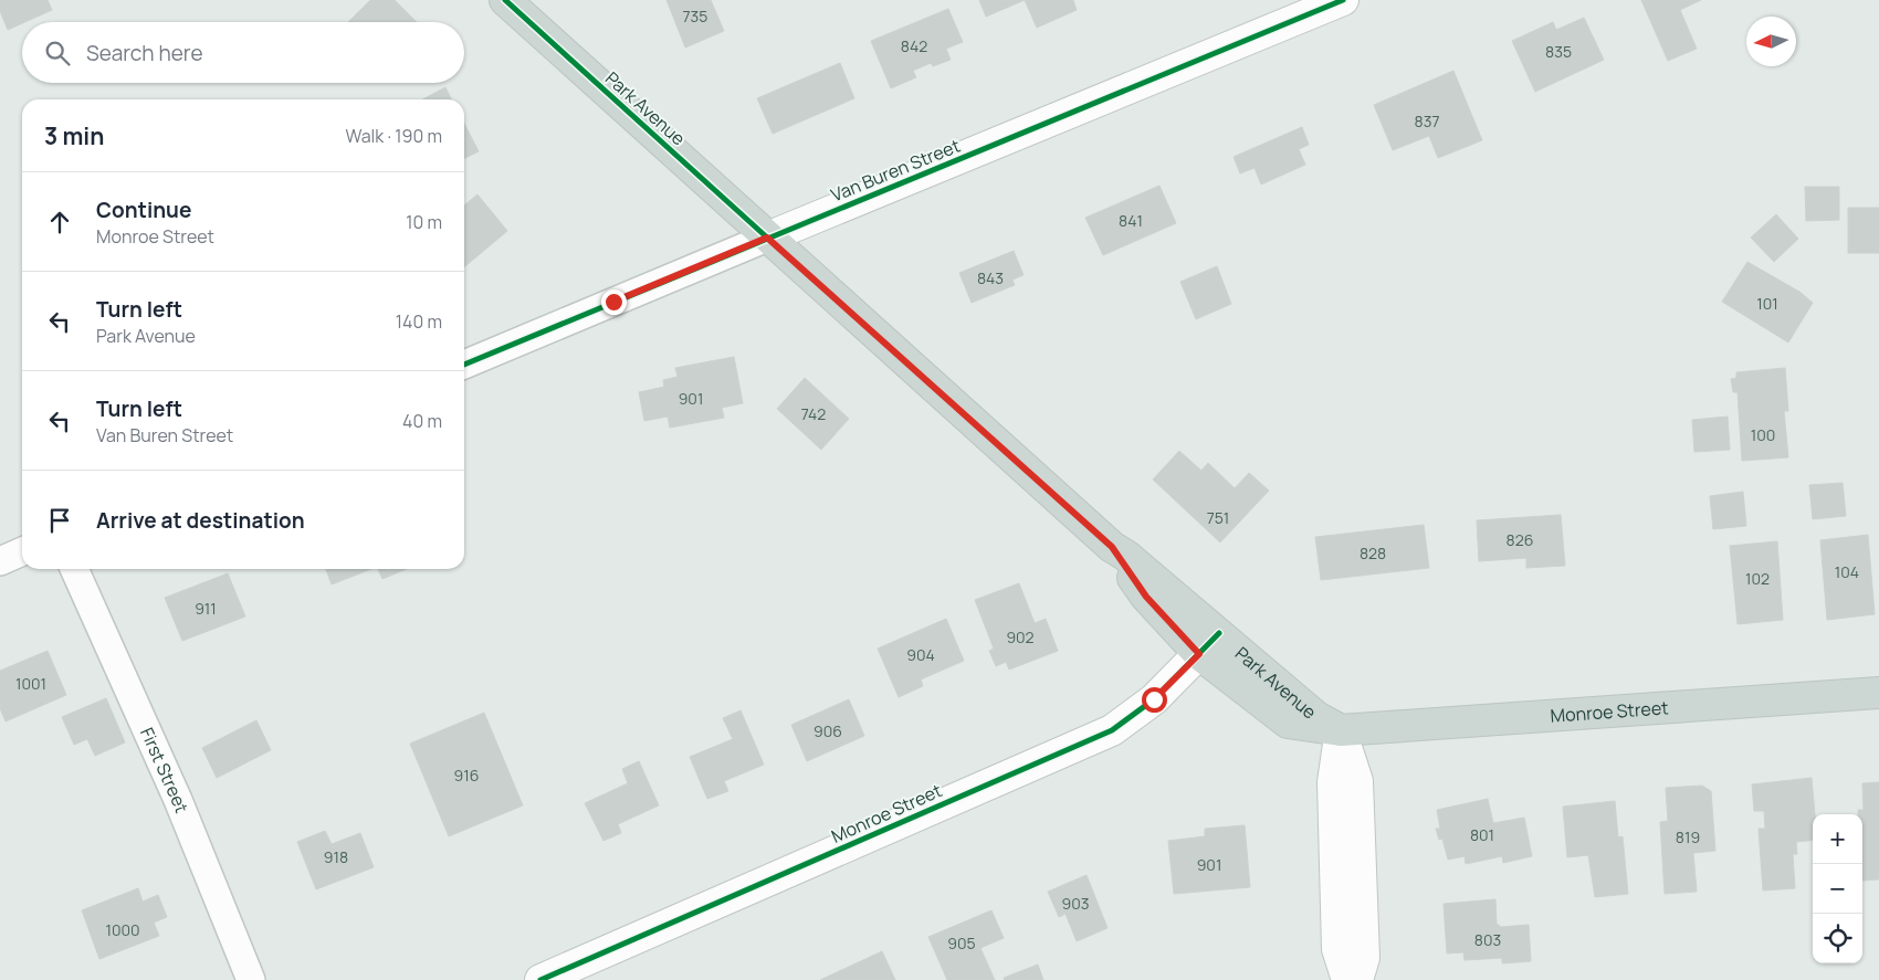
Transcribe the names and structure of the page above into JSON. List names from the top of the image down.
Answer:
{
  "streets": {
    "main road": ["Park Avenue", "Monroe Street"],
    "street": ["Van Buren Street", "First Street"]
  },
  "crossings": [
    ["Park Avenue", "Van Buren Street"],
    ["Park Avenue", "Monroe Street"]
  ],
  "house_numbers": [
    "735",
    "842",
    "835",
    "837",
    "841",
    "843",
    "101",
    "901",
    "742",
    "100",
    "751",
    "826",
    "828",
    "104",
    "102",
    "911",
    "902",
    "904",
    "1001",
    "906",
    "916",
    "801",
    "819",
    "918",
    "901",
    "903",
    "1000",
    "803",
    "905"
  ],
  "north": "left",
  "page": {
    "search": "Search here",
    "heading": ["3 min", "Walk · 190 m"],
    "list": [
      ["Continue", "Monroe Street", "10 m"],
      ["Turn left", "Park Avenue", "140 m"],
      ["Turn left", "Van Buren Street", "40 m"],
      "Arrive at destination"
    ],
    "map_buttons": ["+", "−"]
  }
}
